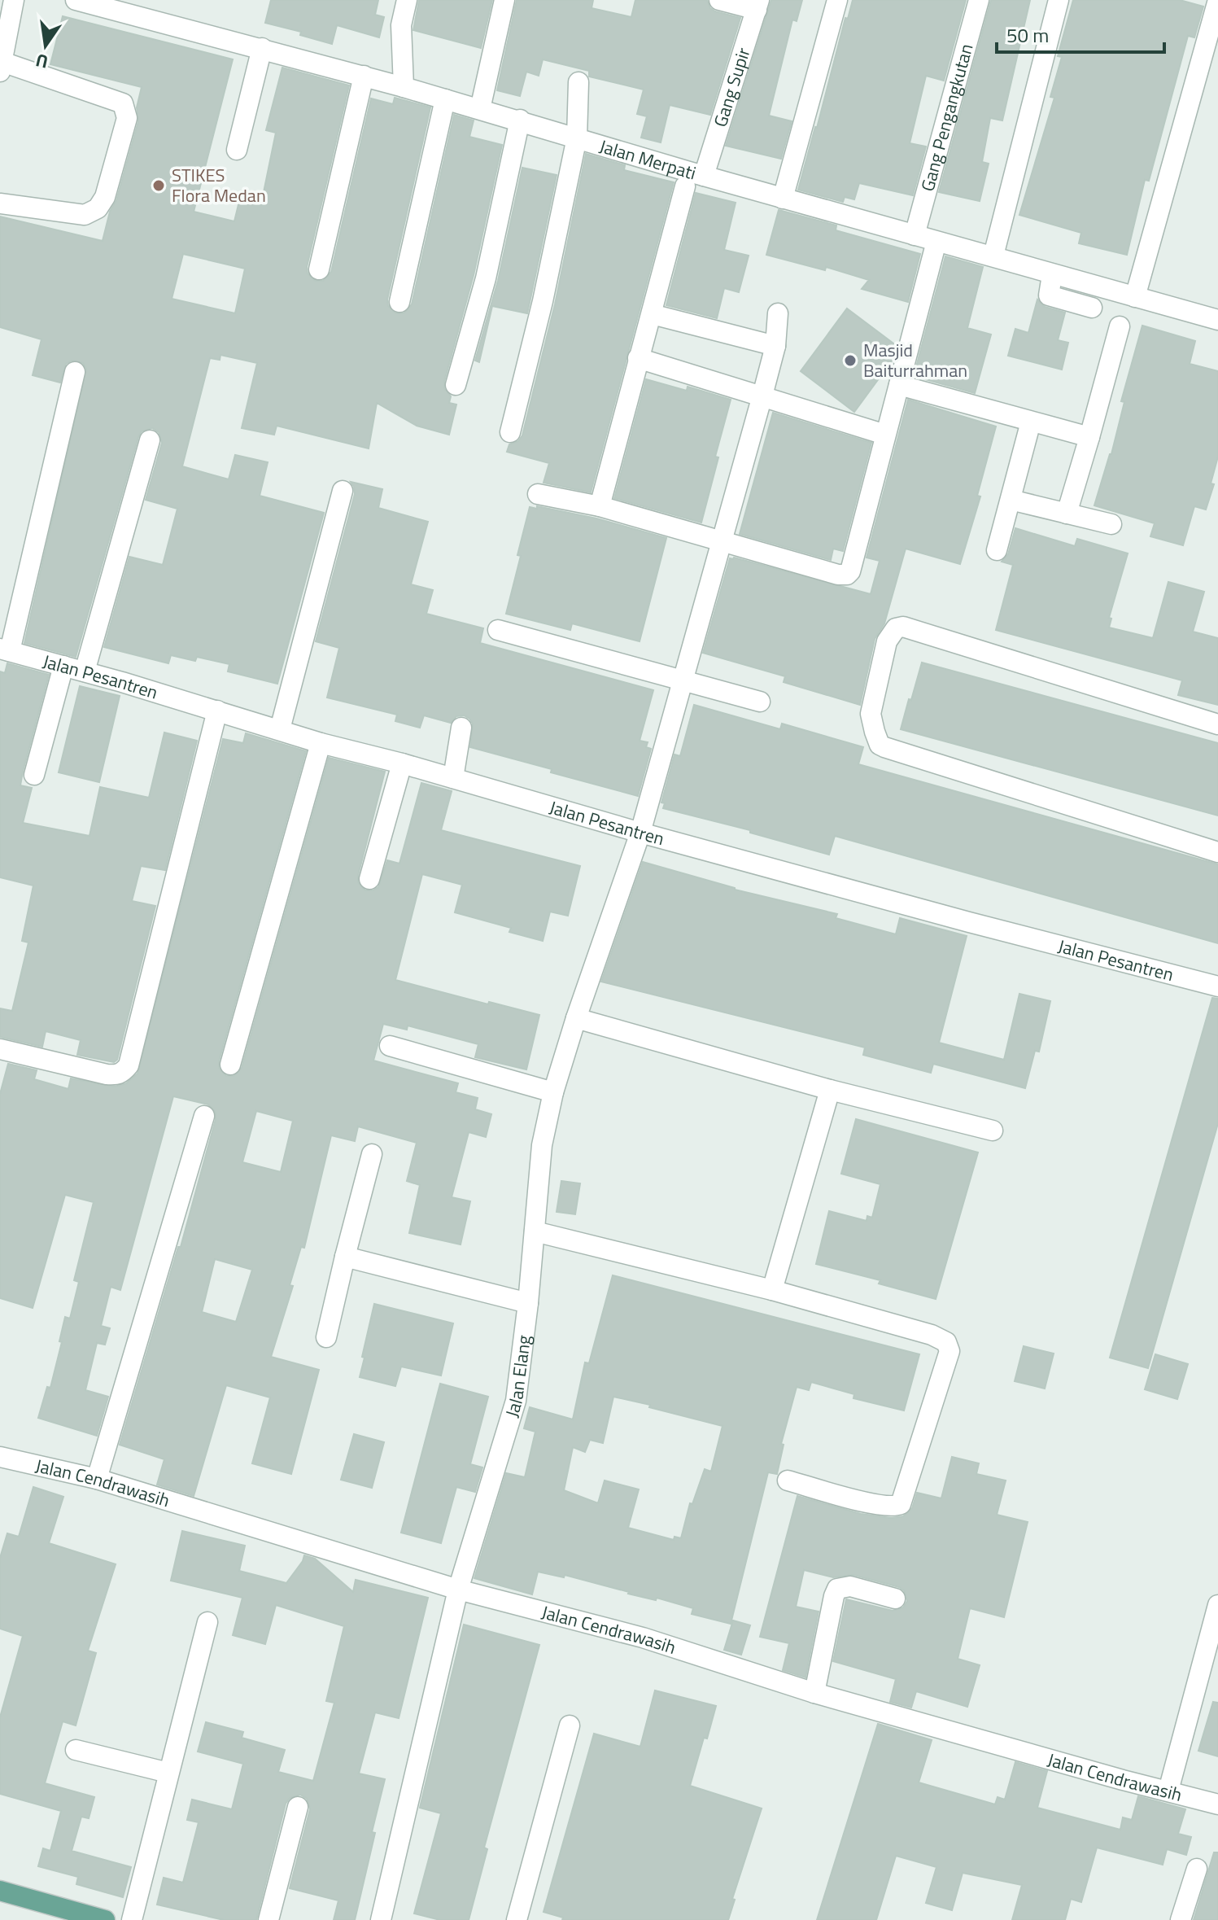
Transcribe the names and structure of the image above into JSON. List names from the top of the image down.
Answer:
{
  "streets": {
    "street": [
      "Gang Supir",
      "Gang Pengangkutan",
      "Jalan Merpati",
      "Jalan Pesantren",
      "Jalan Elang",
      "Jalan Cendrawasih"
    ]
  },
  "crossings": [
    ["Gang Supir", "Jalan Merpati"],
    ["Gang Pengangkutan", "Jalan Merpati"],
    ["Jalan Pesantren", "Jalan Elang"],
    ["Jalan Elang", "Jalan Cendrawasih"]
  ],
  "places": ["STIKES Flora Medan", "Masjid Baiturrahman"],
  "scale_bar": "50 m",
  "north": "bottom"
}
